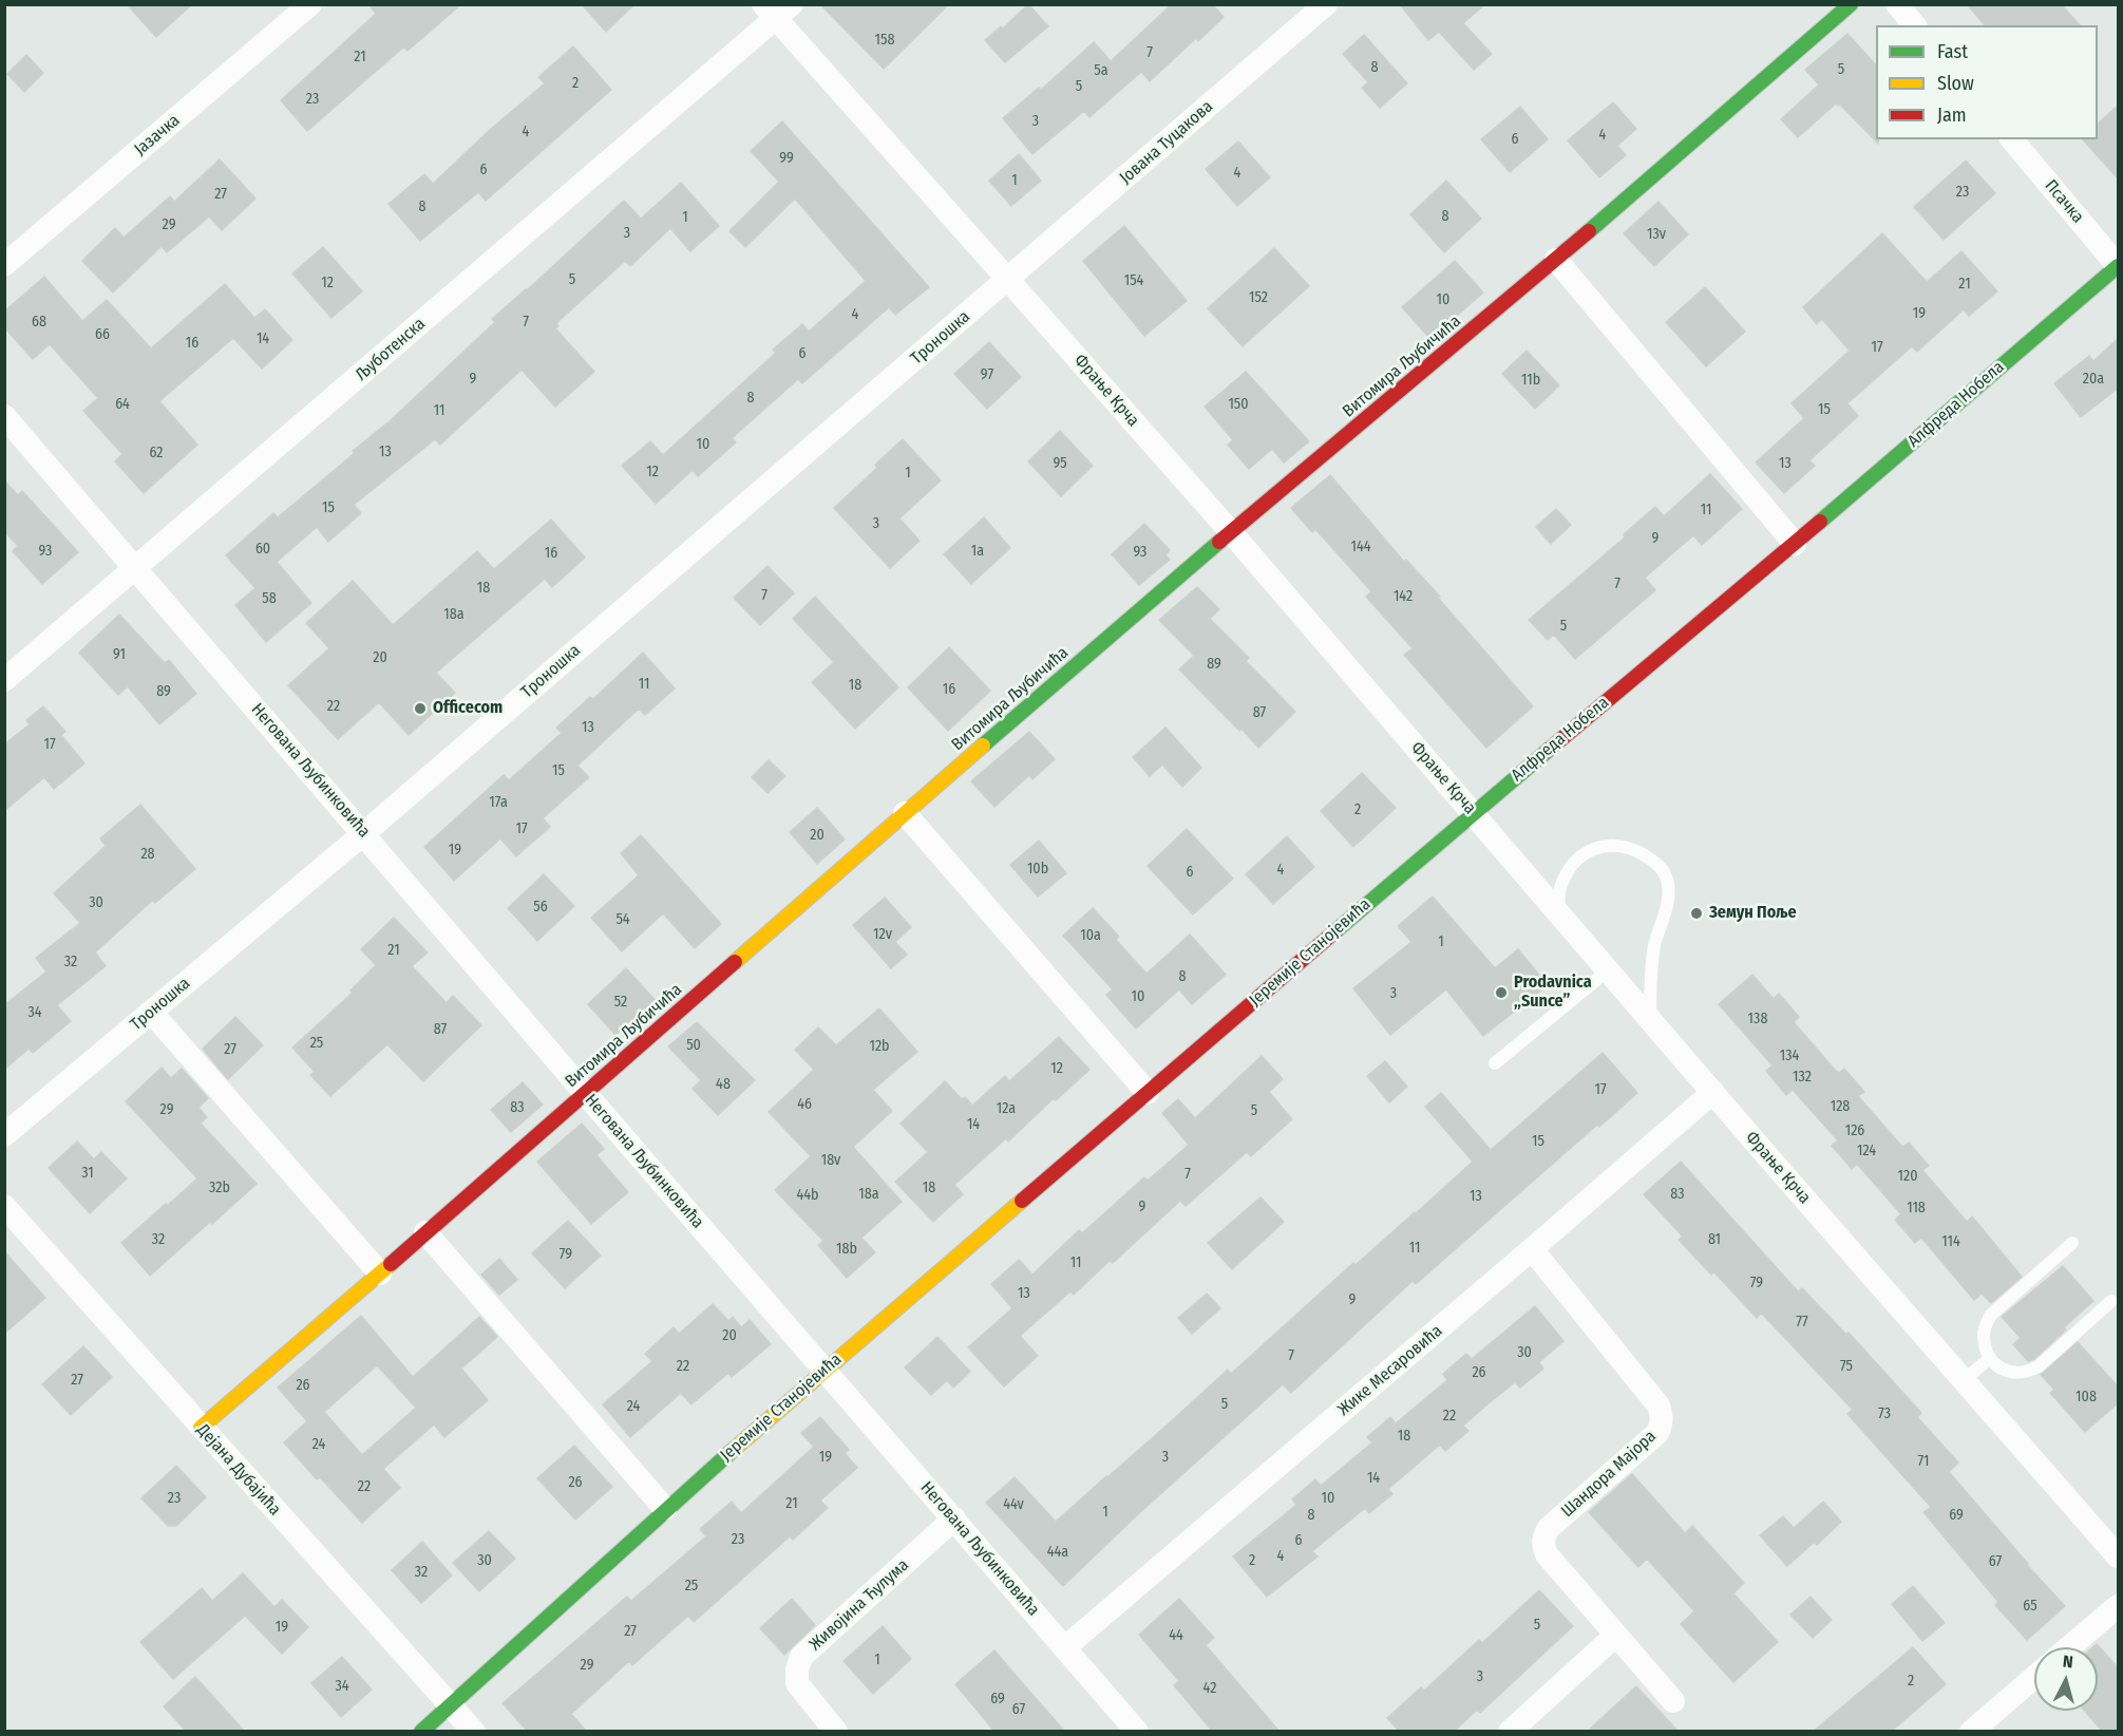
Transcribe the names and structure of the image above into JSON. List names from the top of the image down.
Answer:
{
  "streets": {
    "street": [
      "Јазачка",
      "Јована Туцакова",
      "Псачка",
      "Троношка",
      "Љуботенска",
      "Витомира Љубичића",
      "Фрање Крча",
      "Алфреда Нобела",
      "Негована Љубинковића",
      "Јеремије Станојевића",
      "Жике Месаровића",
      "Дејана Дубајића",
      "Шандора Мајора",
      "Живојина Ћулума"
    ]
  },
  "crossings": [
    ["Јована Туцакова", "Троношка"],
    ["Јована Туцакова", "Фрање Крча"],
    ["Псачка", "Алфреда Нобела"],
    ["Троношка", "Фрање Крча"],
    ["Троношка", "Негована Љубинковића"],
    ["Љуботенска", "Фрање Крча"],
    ["Љуботенска", "Негована Љубинковића"],
    ["Витомира Љубичића", "Фрање Крча"],
    ["Витомира Љубичића", "Негована Љубинковића"],
    ["Витомира Љубичића", "Дејана Дубајића"],
    ["Фрање Крча", "Алфреда Нобела"],
    ["Фрање Крча", "Јеремије Станојевића"],
    ["Фрање Крча", "Жике Месаровића"],
    ["Алфреда Нобела", "Јеремије Станојевића"],
    ["Негована Љубинковића", "Јеремије Станојевића"],
    ["Негована Љубинковића", "Жике Месаровића"],
    ["Негована Љубинковића", "Живојина Ћулума"],
    ["Јеремије Станојевића", "Дејана Дубајића"],
    ["Жике Месаровића", "Шандора Мајора"]
  ],
  "places": ["Officecom", "Земун Поље", "Prodavnica „Sunce”"],
  "house_numbers": [
    "158",
    "7",
    "21",
    "8",
    "5",
    "5a",
    "2",
    "5",
    "23",
    "3",
    "4",
    "4",
    "6",
    "99",
    "6",
    "4",
    "1",
    "23",
    "27",
    "8",
    "8",
    "1",
    "29",
    "3",
    "13v",
    "5",
    "154",
    "12",
    "21",
    "152",
    "10",
    "19",
    "4",
    "68",
    "7",
    "66",
    "14",
    "16",
    "17",
    "6",
    "97",
    "9",
    "20a",
    "11b",
    "8",
    "64",
    "150",
    "15",
    "11",
    "10",
    "13",
    "62",
    "95",
    "13",
    "12",
    "1",
    "15",
    "11",
    "3",
    "9",
    "144",
    "60",
    "93",
    "1a",
    "93",
    "16",
    "7",
    "18",
    "7",
    "142",
    "58",
    "18a",
    "5",
    "91",
    "20",
    "89",
    "11",
    "18",
    "16",
    "89",
    "22",
    "87",
    "13",
    "17",
    "15",
    "17a",
    "2",
    "17",
    "20",
    "19",
    "28",
    "10b",
    "4",
    "6",
    "30",
    "56",
    "54",
    "12v",
    "10a",
    "1",
    "21",
    "32",
    "8",
    "3",
    "10",
    "52",
    "34",
    "138",
    "87",
    "25",
    "50",
    "12b",
    "27",
    "134",
    "12",
    "132",
    "48",
    "17",
    "46",
    "128",
    "83",
    "12a",
    "29",
    "5",
    "14",
    "126",
    "15",
    "124",
    "18v",
    "31",
    "7",
    "120",
    "32b",
    "18",
    "18a",
    "83",
    "44b",
    "13",
    "9",
    "118",
    "32",
    "81",
    "114",
    "11",
    "18b",
    "79",
    "11",
    "79",
    "13",
    "9",
    "77",
    "20",
    "30",
    "7",
    "22",
    "75",
    "26",
    "27",
    "26",
    "108",
    "5",
    "24",
    "73",
    "22",
    "18",
    "24",
    "19",
    "3",
    "71",
    "14",
    "26",
    "22",
    "23",
    "10",
    "21",
    "44v",
    "1",
    "8",
    "69",
    "23",
    "6",
    "44a",
    "4",
    "30",
    "2",
    "67",
    "32",
    "25",
    "65",
    "5",
    "19",
    "27",
    "44",
    "1",
    "29",
    "3",
    "2",
    "34",
    "42",
    "69",
    "67"
  ],
  "legend": ["Fast", "Slow", "Jam"],
  "north": "top"
}
